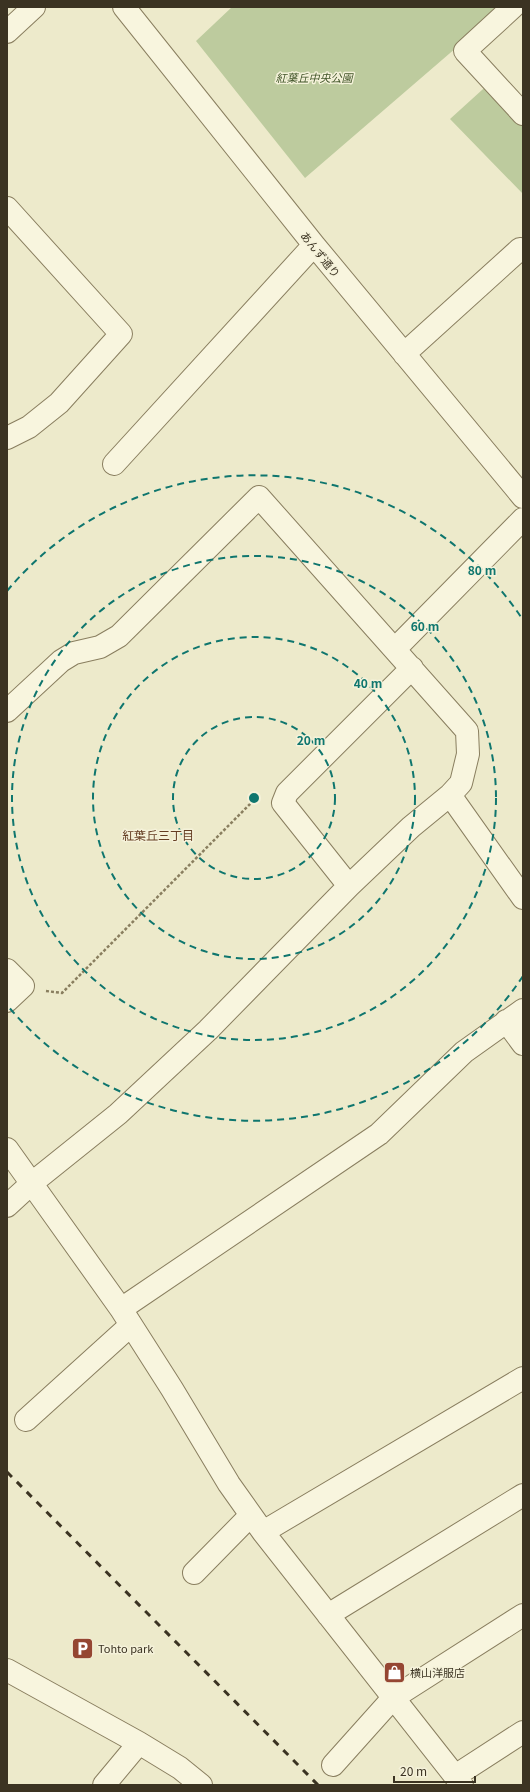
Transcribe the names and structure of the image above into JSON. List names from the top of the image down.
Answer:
{
  "streets": {
    "street": ["あんず通り"]
  },
  "districts": ["紅葉丘三丁目"],
  "parks": ["紅葉丘中央公園"],
  "places": {
    "parking": ["Tohto park"],
    "shop": ["横山洋服店"]
  },
  "scale_bar": "20 m",
  "rings": [
    "80 m",
    "60 m",
    "40 m",
    "20 m"
  ]
}
